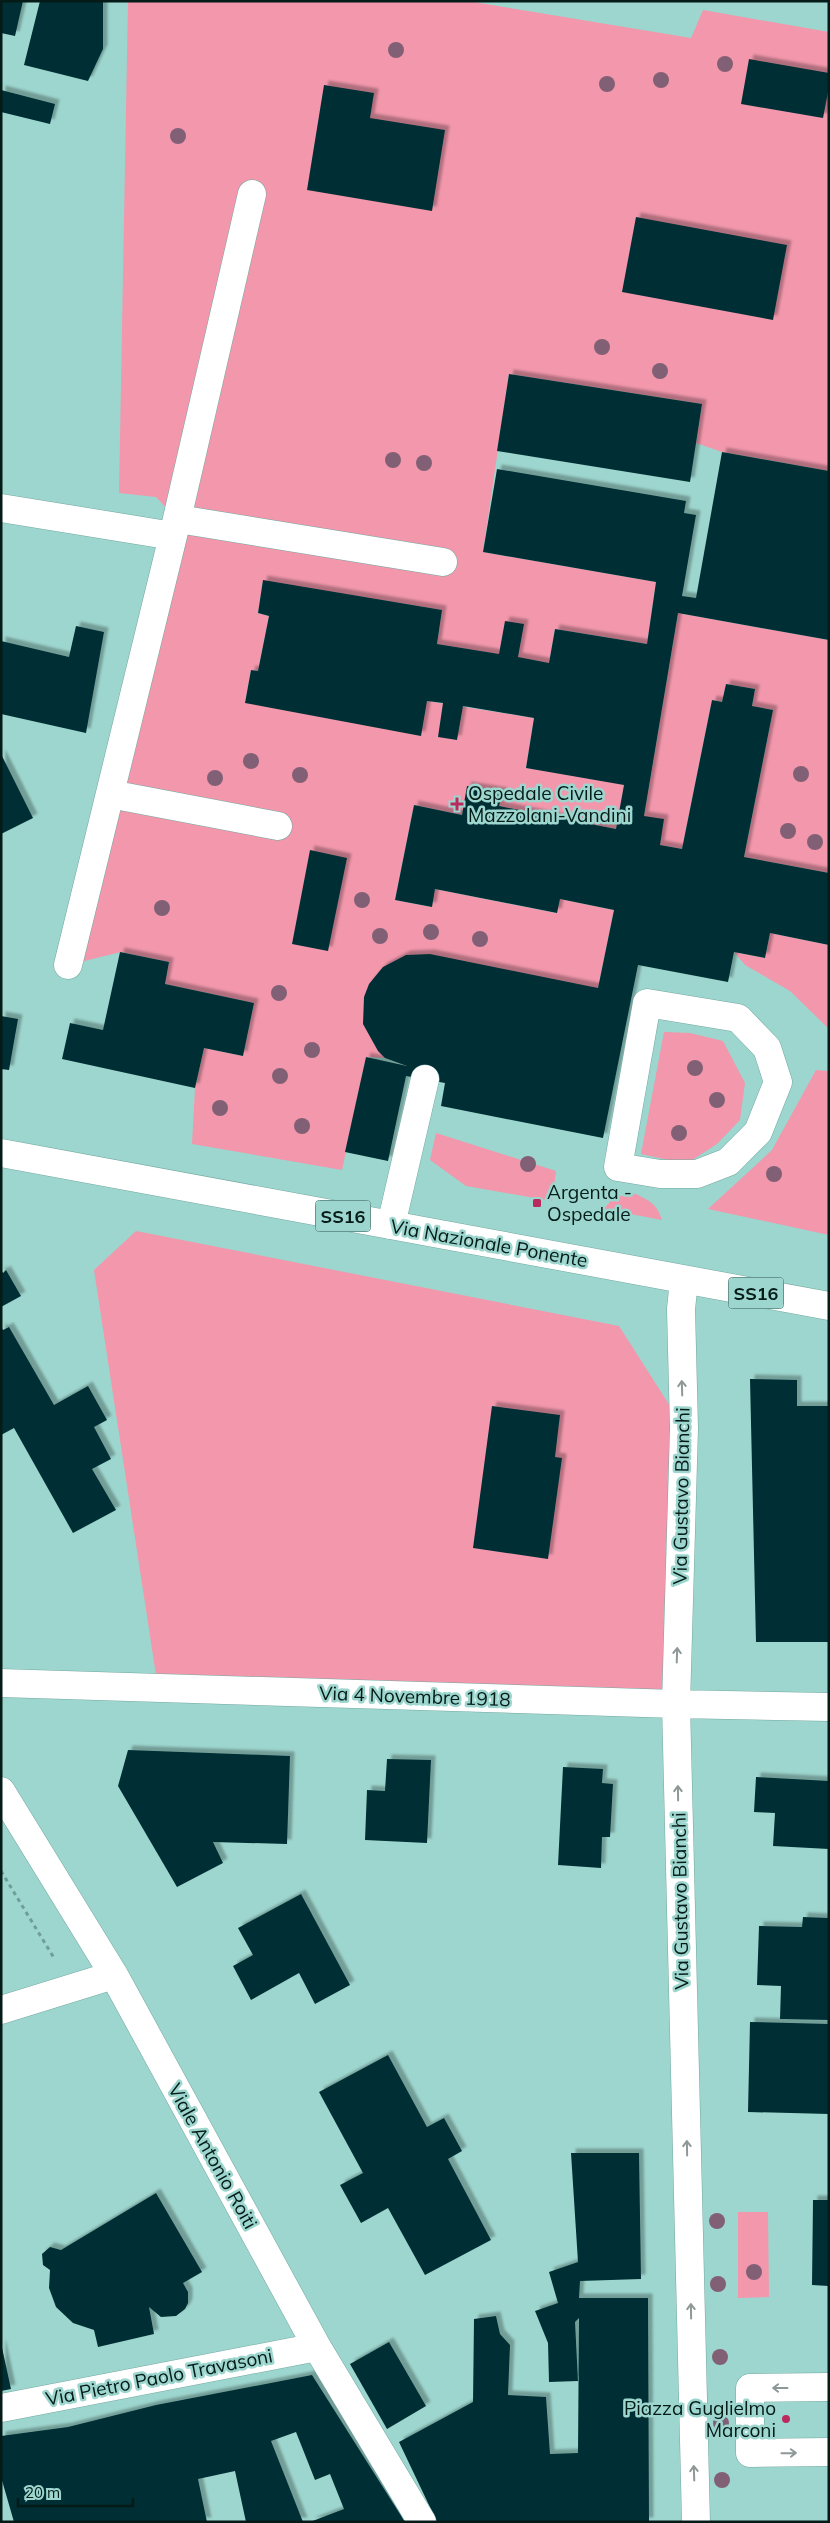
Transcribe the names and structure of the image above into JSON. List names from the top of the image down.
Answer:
{
  "streets": {
    "street": [
      "SS16",
      "Via Nazionale Ponente",
      "Via Gustavo Bianchi",
      "Via 4 Novembre 1918",
      "Viale Antonio Roiti",
      "Via Pietro Paolo Travasoni"
    ]
  },
  "crossings": [
    ["Via Nazionale Ponente", "Via Gustavo Bianchi"],
    ["Via Gustavo Bianchi", "Via 4 Novembre 1918"],
    ["Viale Antonio Roiti", "Via Pietro Paolo Travasoni"]
  ],
  "one_way": ["Via Gustavo Bianchi"],
  "places": {
    "health": ["Ospedale Civile Mazzolani-Vandini"],
    "transit": ["Argenta - Ospedale"],
    "other": ["Piazza Guglielmo Marconi"]
  },
  "scale_bar": "20 m"
}
